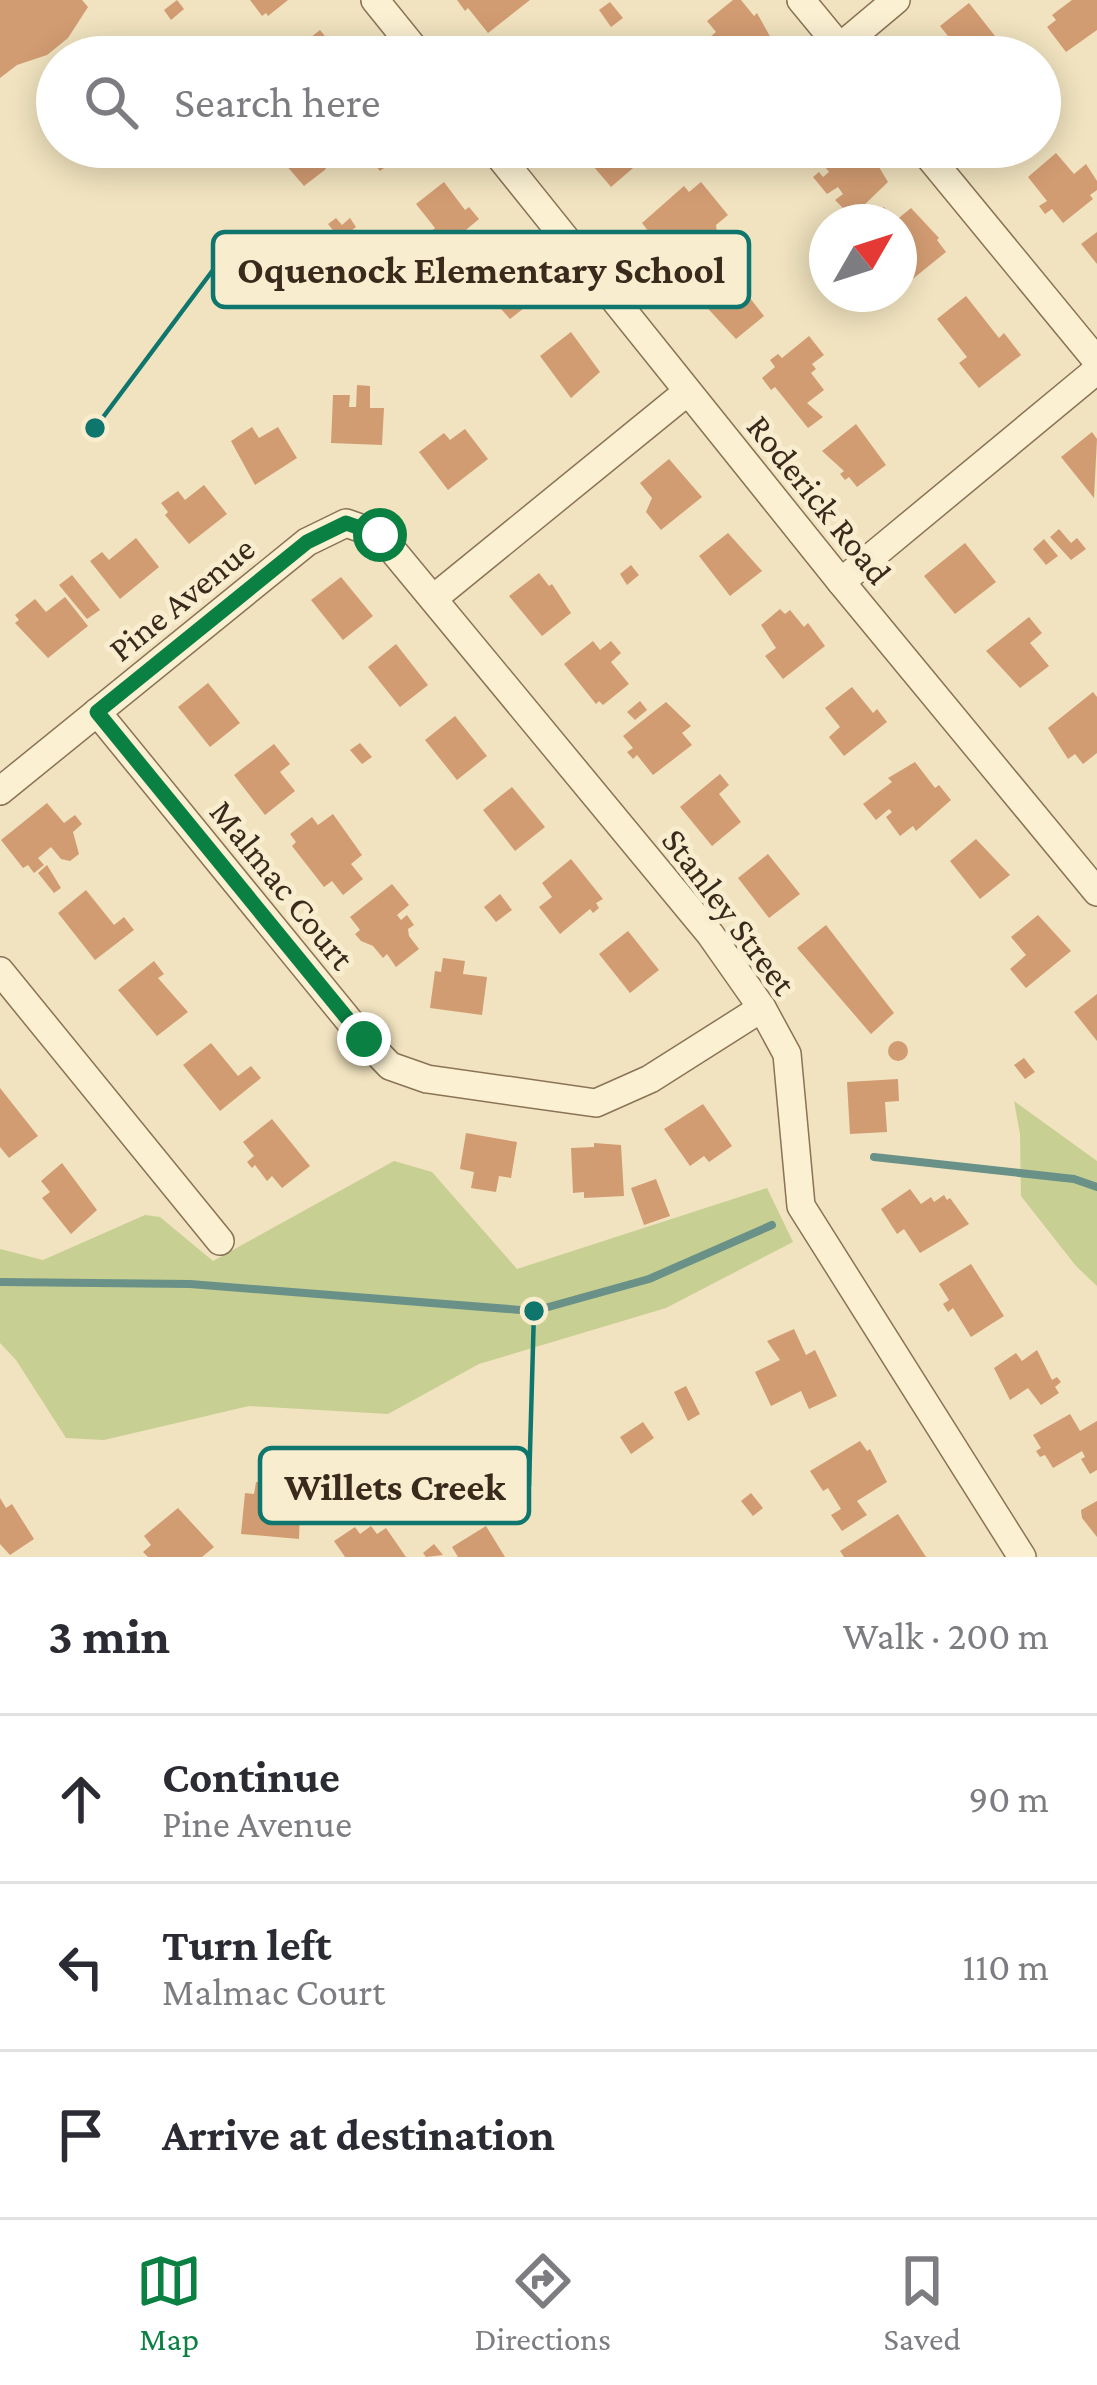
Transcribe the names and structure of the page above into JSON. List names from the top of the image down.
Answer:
{
  "streets": {
    "street": [
      "Roderick Road",
      "Pine Avenue",
      "Malmac Court",
      "Stanley Street"
    ]
  },
  "crossings": [
    ["Pine Avenue", "Malmac Court"],
    ["Pine Avenue", "Stanley Street"],
    ["Malmac Court", "Stanley Street"]
  ],
  "places": ["Oquenock Elementary School", "Willets Creek"],
  "north": "top right",
  "page": {
    "search": "Search here",
    "heading": ["3 min", "Walk · 200 m"],
    "list": [
      ["Continue", "Pine Avenue", "90 m"],
      ["Turn left", "Malmac Court", "110 m"],
      "Arrive at destination"
    ],
    "nav": ["Map", "Directions", "Saved"]
  }
}
